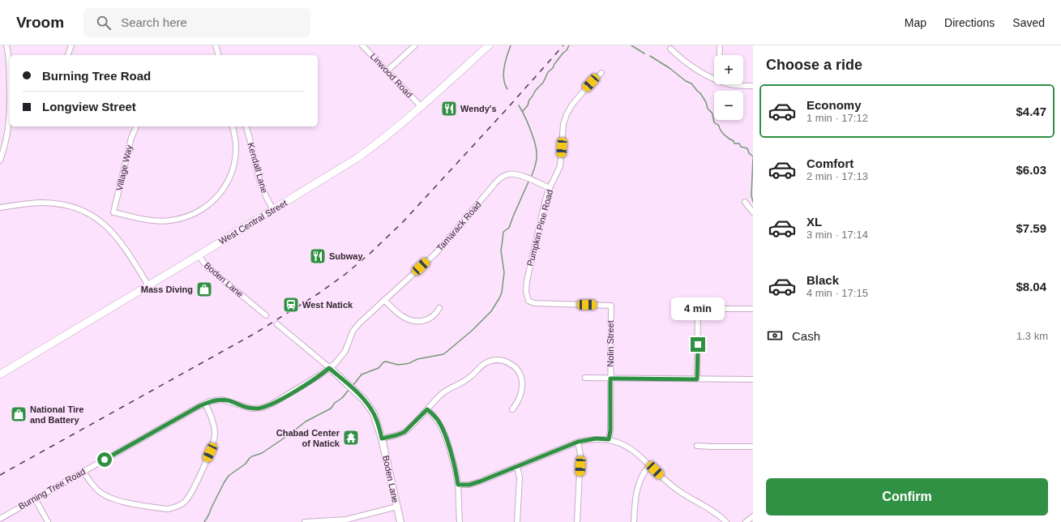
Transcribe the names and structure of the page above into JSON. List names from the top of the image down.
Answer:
{
  "streets": {
    "main road": ["West Central Street"],
    "street": [
      "Linwood Road",
      "Village Way",
      "Kendall Lane",
      "Tamarack Road",
      "Pumpkin Pine Road",
      "Boden Lane",
      "Nolin Street",
      "Burning Tree Road"
    ]
  },
  "crossings": [
    ["Linwood Road", "West Central Street"],
    ["Kendall Lane", "West Central Street"],
    ["West Central Street", "Boden Lane"],
    ["Tamarack Road", "Pumpkin Pine Road"],
    ["Tamarack Road", "Boden Lane"],
    ["Tamarack Road", "Burning Tree Road"],
    ["Pumpkin Pine Road", "Nolin Street"],
    ["Boden Lane", "Burning Tree Road"]
  ],
  "places": {
    "restaurant": ["Wendy's", "Subway"],
    "shop": ["Mass Diving", "National Tire and Battery"],
    "station": ["West Natick"],
    "temple": ["Chabad Center of Natick"]
  },
  "page": {
    "header": "Vroom",
    "search": "Search here",
    "nav": ["Map", "Directions", "Saved"],
    "heading": "Choose a ride",
    "map_buttons": ["+", "−"],
    "banner": ["Burning Tree Road", "Longview Street"],
    "list": [
      {
        "name": "Economy",
        "note": "1 min · 17:12",
        "value": "$4.47"
      },
      {
        "name": "Comfort",
        "note": "2 min · 17:13",
        "value": "$6.03"
      },
      {
        "name": "XL",
        "note": "3 min · 17:14",
        "value": "$7.59"
      },
      {
        "name": "Black",
        "note": "4 min · 17:15",
        "value": "$8.04"
      }
    ],
    "bubble": "4 min",
    "pay": ["Cash", "1.3 km"],
    "buttons": "Confirm"
  }
}
